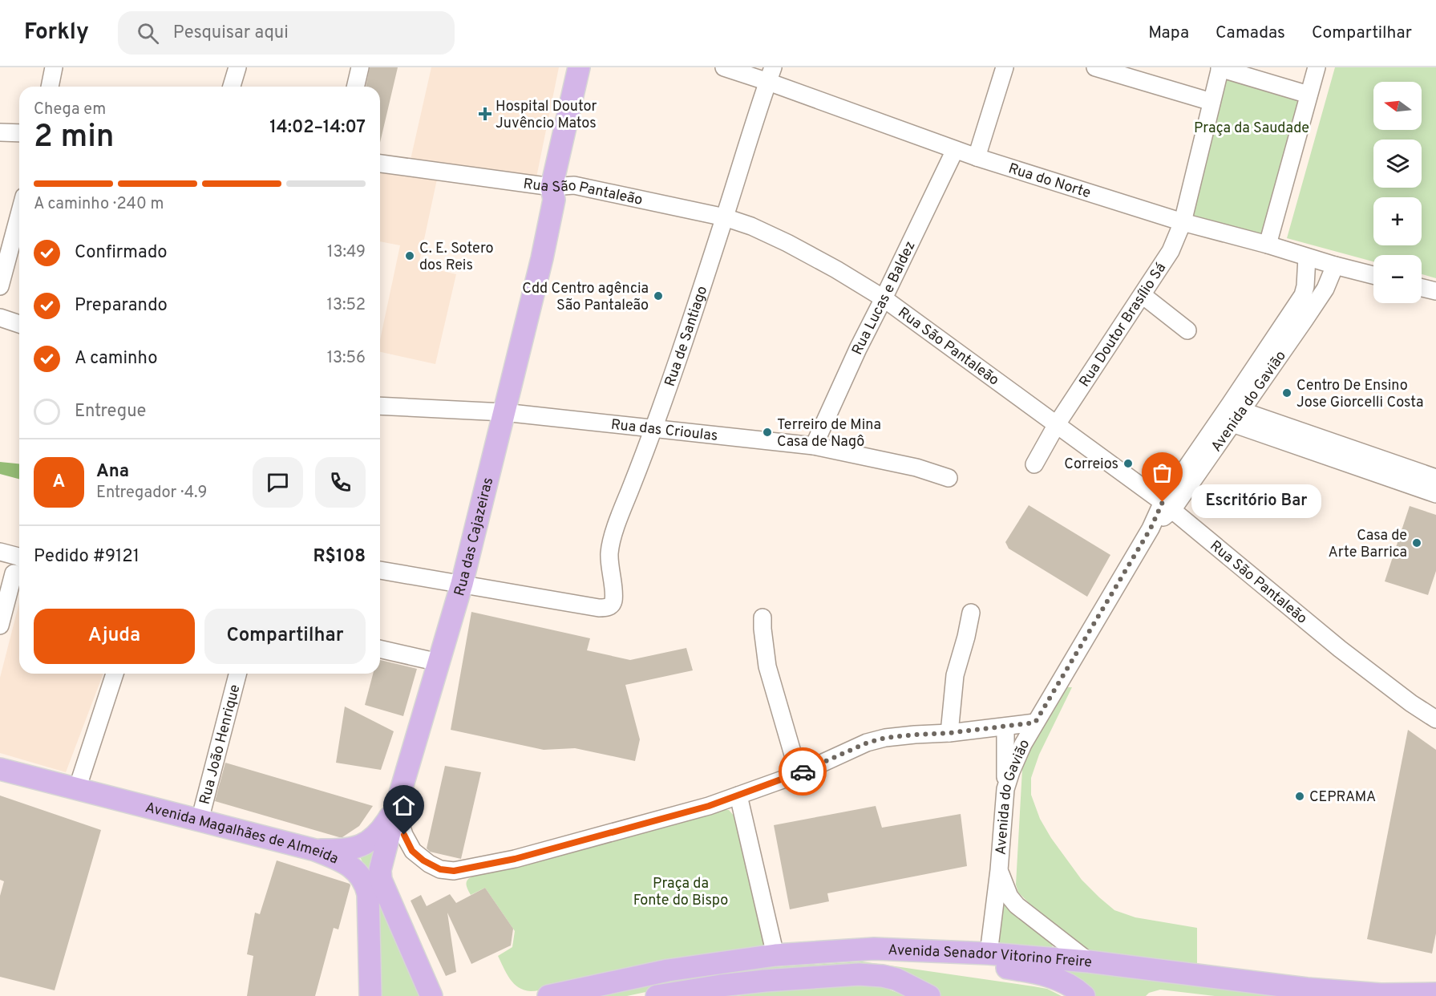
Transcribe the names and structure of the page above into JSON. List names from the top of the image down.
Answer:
{
  "streets": {
    "main road": ["Rua das Cajazeiras", "Avenida Magalhães de Almeida", "Avenida Senador Vitorino Freire"],
    "street": [
      "Rua do Norte",
      "Rua São Pantaleão",
      "Rua Lucas e Baldez",
      "Rua Doutor Brasílio Sá",
      "Rua de Santiago",
      "Avenida do Gavião",
      "Rua das Crioulas",
      "Rua João Henrique"
    ]
  },
  "crossings": [
    ["Rua do Norte", "Rua Lucas e Baldez"],
    ["Rua do Norte", "Rua Doutor Brasílio Sá"],
    ["Rua do Norte", "Rua de Santiago"],
    ["Rua do Norte", "Avenida do Gavião"],
    ["Rua São Pantaleão", "Rua Lucas e Baldez"],
    ["Rua São Pantaleão", "Rua Doutor Brasílio Sá"],
    ["Rua São Pantaleão", "Rua de Santiago"],
    ["Rua São Pantaleão", "Avenida do Gavião"],
    ["Rua São Pantaleão", "Rua das Cajazeiras"],
    ["Rua Lucas e Baldez", "Rua das Crioulas"],
    ["Rua de Santiago", "Rua das Crioulas"],
    ["Rua de Santiago", "Rua das Cajazeiras"],
    ["Avenida do Gavião", "Avenida Senador Vitorino Freire"],
    ["Rua das Crioulas", "Rua das Cajazeiras"],
    ["Rua João Henrique", "Avenida Magalhães de Almeida"]
  ],
  "parks": ["Praça da Saudade", "Praça da Fonte do Bispo"],
  "places": {
    "health": ["Hospital Doutor Juvêncio Matos"],
    "other": [
      "C. E. Sotero dos Reis",
      "Cdd Centro agência São Pantaleão",
      "Centro De Ensino Jose Giorcelli Costa",
      "Terreiro de Mina Casa de Nagô",
      "Correios",
      "Escritório Bar",
      "Casa de Arte Barrica",
      "CEPRAMA"
    ]
  },
  "north": "left",
  "page": {
    "header": "Forkly",
    "search": "Pesquisar aqui",
    "nav": ["Mapa", "Camadas", "Compartilhar"],
    "map_buttons": ["+", "−"],
    "heading": ["2 min", "Chega em", "14:02–14:07"],
    "panel": [
      "Ana",
      "Entregador · 4.9",
      "Pedido #9121",
      "R$108"
    ],
    "bar": "A caminho · 240 m",
    "list": [
      ["Confirmado", "13:49"],
      ["Preparando", "13:52"],
      ["A caminho", "13:56"],
      "Entregue"
    ],
    "round": "A",
    "bubble": "Escritório Bar",
    "buttons": ["Ajuda", "Compartilhar"]
  }
}
